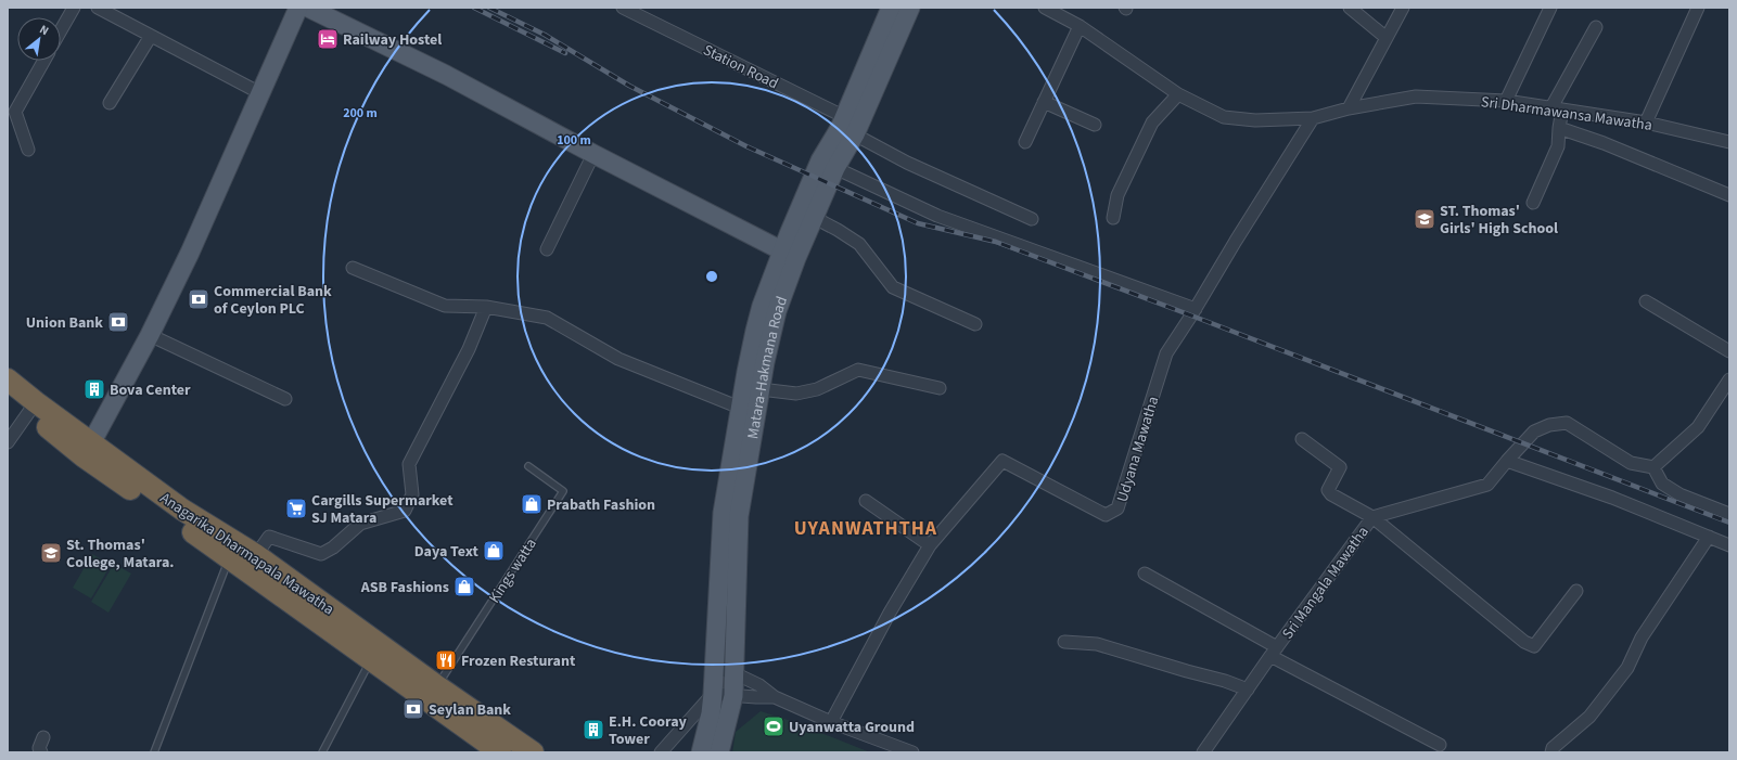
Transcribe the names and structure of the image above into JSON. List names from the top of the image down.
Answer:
{
  "streets": {
    "highway": ["Anagarika Dharmapala Mawatha"],
    "main road": ["Matara-Hakmana Road"],
    "street": [
      "Station Road",
      "Sri Dharmawansa Mawatha",
      "Udyana Mawatha",
      "Sri Mangala Mawatha"
    ],
    "lane": ["Kings watta"]
  },
  "crossings": [
    ["Station Road", "Matara-Hakmana Road"],
    ["Sri Dharmawansa Mawatha", "Udyana Mawatha"],
    ["Anagarika Dharmapala Mawatha", "Kings watta"]
  ],
  "districts": ["UYANWATHTHA"],
  "places": {
    "hotel": ["Railway Hostel"],
    "school or university": ["ST. Thomas' Girls' High School", "St. Thomas' College, Matara."],
    "bank": ["Commercial Bank of Ceylon PLC", "Union Bank", "Seylan Bank"],
    "building": ["Bova Center", "E.H. Cooray Tower"],
    "shop": ["Prabath Fashion", "Daya Text", "ASB Fashions"],
    "supermarket": ["Cargills Supermarket SJ Matara"],
    "restaurant": ["Frozen Resturant"],
    "sports": ["Uyanwatta Ground"]
  },
  "north": "top right",
  "rings": ["200 m", "100 m"]
}
